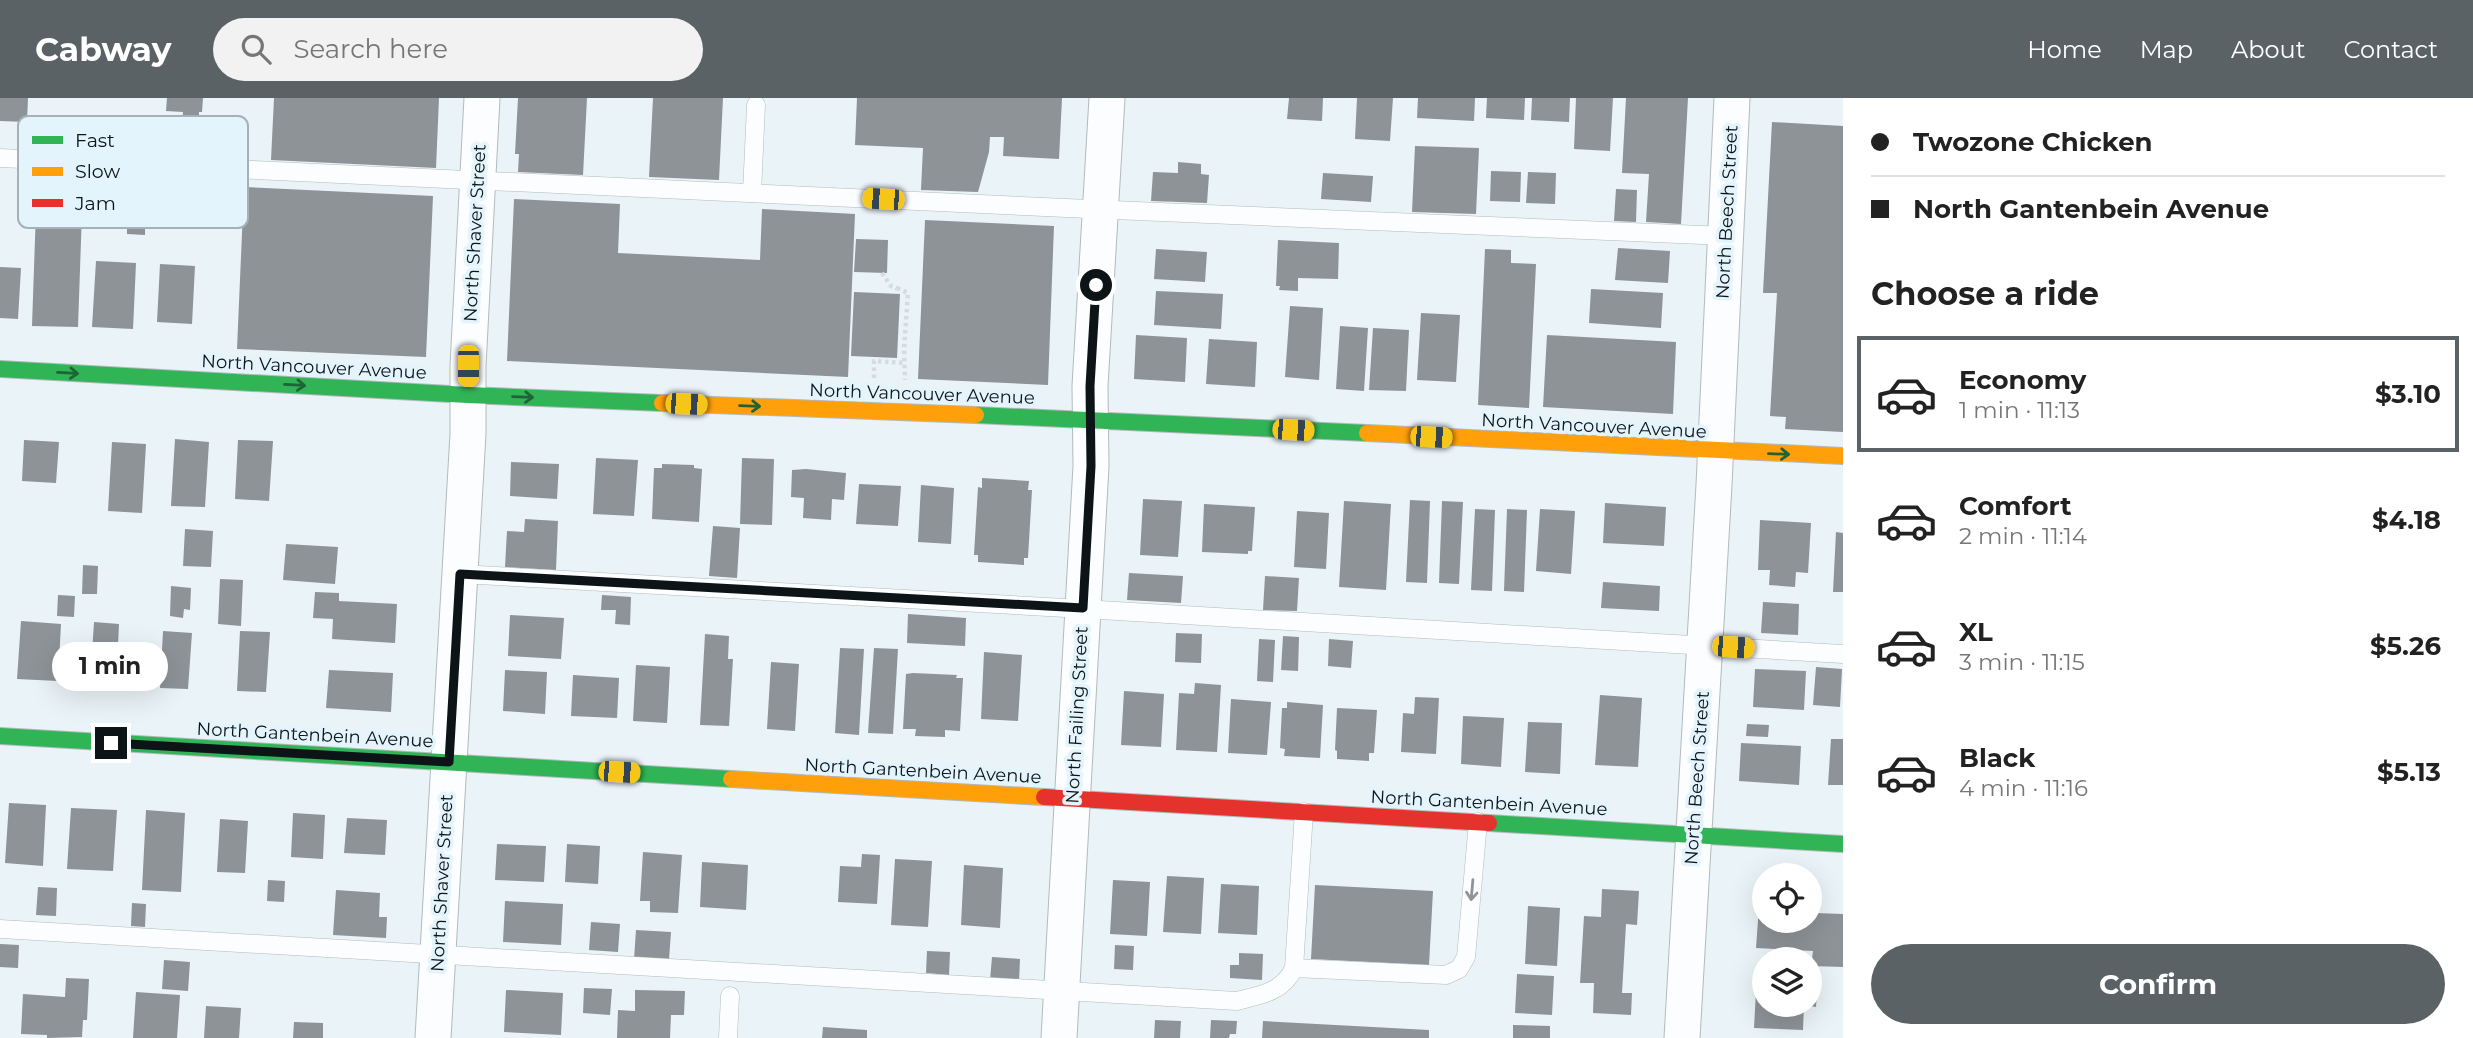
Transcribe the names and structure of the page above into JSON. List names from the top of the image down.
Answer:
{
  "streets": {
    "main road": ["North Vancouver Avenue", "North Gantenbein Avenue"],
    "street": ["North Beech Street", "North Shaver Street", "North Failing Street"]
  },
  "crossings": [
    ["North Beech Street", "North Vancouver Avenue"],
    ["North Beech Street", "North Gantenbein Avenue"],
    ["North Shaver Street", "North Vancouver Avenue"],
    ["North Shaver Street", "North Gantenbein Avenue"],
    ["North Vancouver Avenue", "North Failing Street"],
    ["North Failing Street", "North Gantenbein Avenue"]
  ],
  "one_way": ["North Vancouver Avenue"],
  "legend": ["Fast", "Slow", "Jam"],
  "page": {
    "header": "Cabway",
    "search": "Search here",
    "nav": [
      "Home",
      "Map",
      "About",
      "Contact"
    ],
    "banner": ["Twozone Chicken", "North Gantenbein Avenue"],
    "heading": "Choose a ride",
    "list": [
      {
        "name": "Economy",
        "note": "1 min · 11:13",
        "value": "$3.10"
      },
      {
        "name": "Comfort",
        "note": "2 min · 11:14",
        "value": "$4.18"
      },
      {
        "name": "XL",
        "note": "3 min · 11:15",
        "value": "$5.26"
      },
      {
        "name": "Black",
        "note": "4 min · 11:16",
        "value": "$5.13"
      }
    ],
    "bubble": "1 min",
    "buttons": "Confirm"
  }
}
